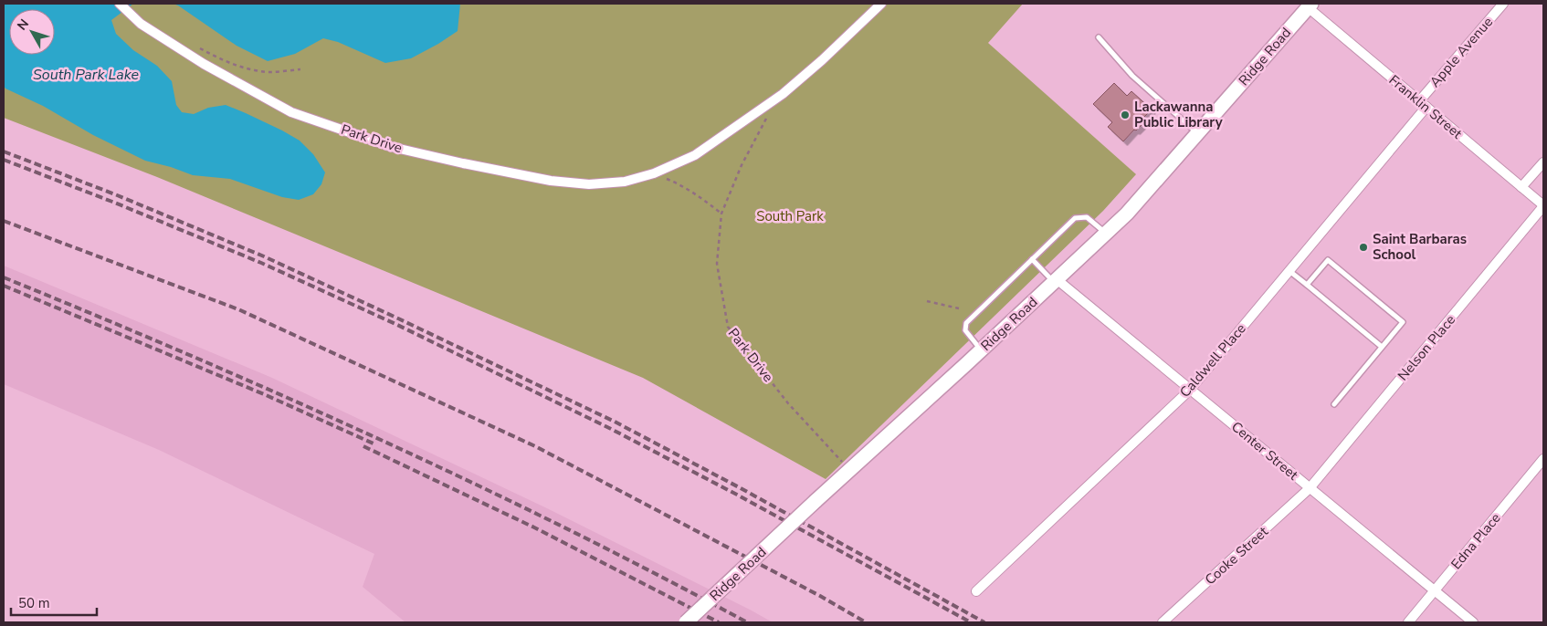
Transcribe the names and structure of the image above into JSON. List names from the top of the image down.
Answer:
{
  "streets": {
    "main road": ["Ridge Road"],
    "street": [
      "Apple Avenue",
      "Franklin Street",
      "Park Drive",
      "Nelson Place",
      "Caldwell Place",
      "Center Street",
      "Edna Place",
      "Cooke Street"
    ]
  },
  "crossings": [
    ["Apple Avenue", "Franklin Street"],
    ["Apple Avenue", "Caldwell Place"],
    ["Ridge Road", "Franklin Street"],
    ["Ridge Road", "Park Drive"],
    ["Ridge Road", "Center Street"],
    ["Franklin Street", "Nelson Place"],
    ["Franklin Street", "Caldwell Place"],
    ["Nelson Place", "Center Street"],
    ["Nelson Place", "Cooke Street"],
    ["Caldwell Place", "Center Street"],
    ["Center Street", "Edna Place"],
    ["Center Street", "Cooke Street"]
  ],
  "water": ["South Park Lake"],
  "parks": ["South Park"],
  "places": ["Lackawanna Public Library", "Saint Barbaras School"],
  "scale_bar": "50 m",
  "north": "top left"
}
